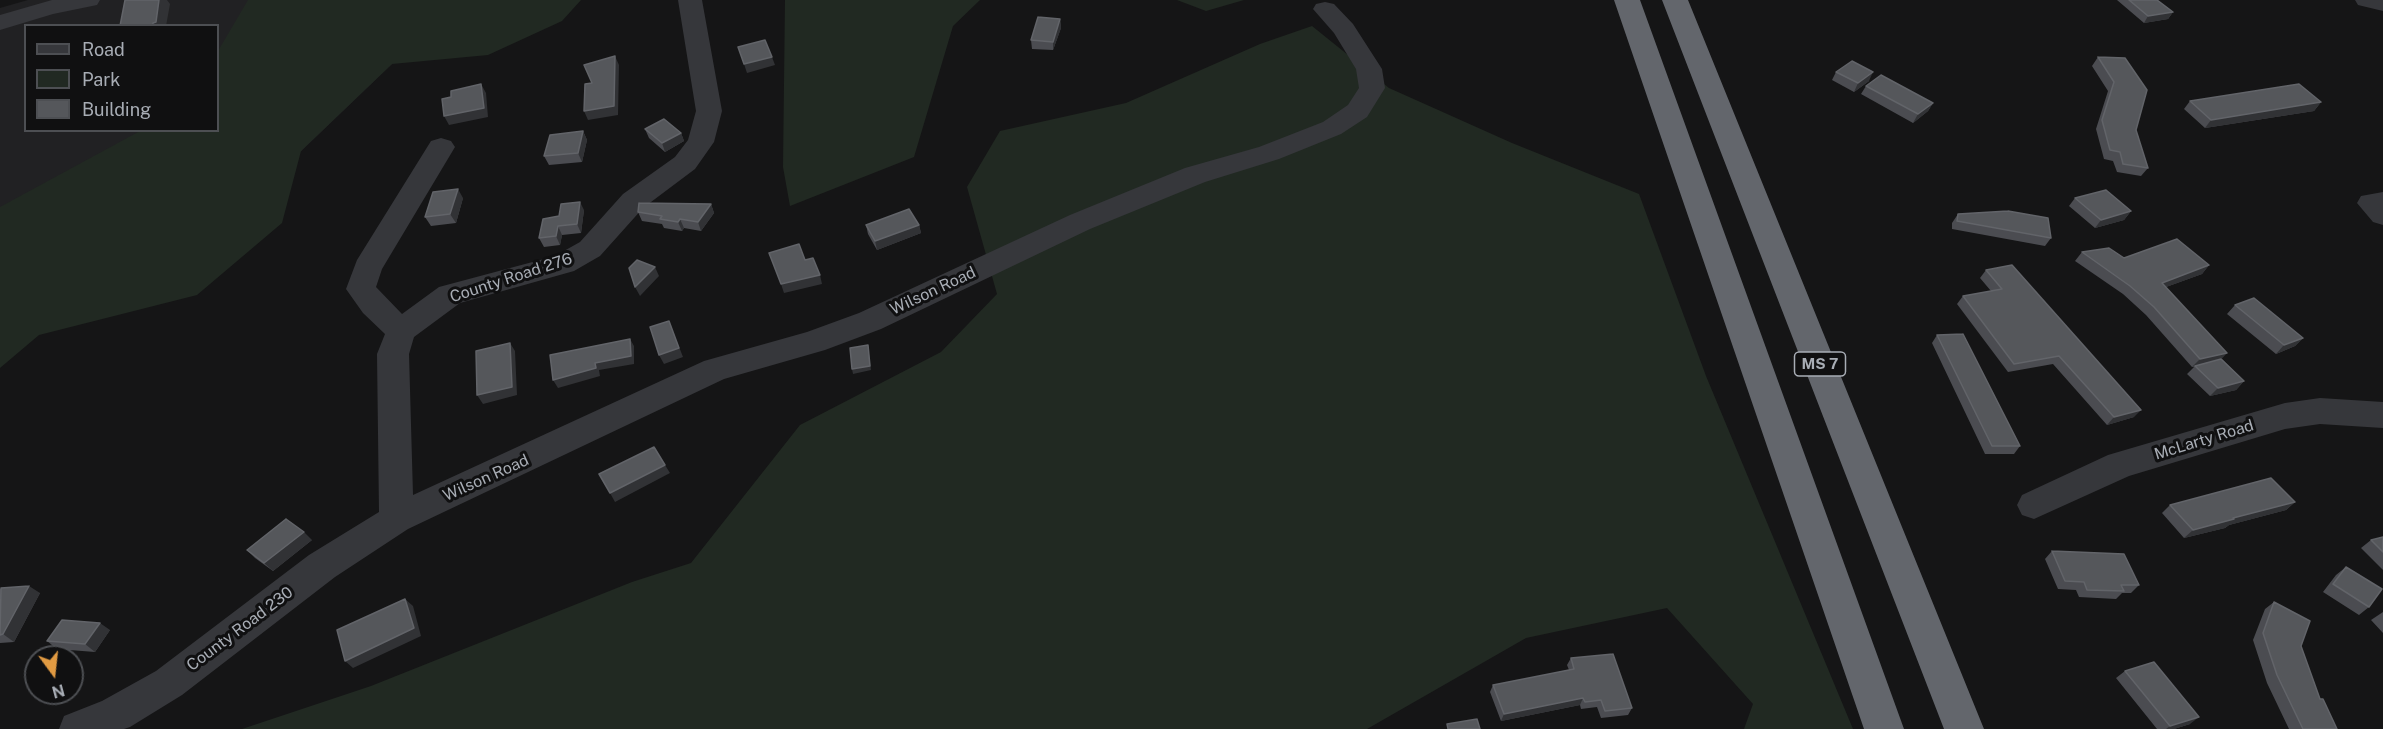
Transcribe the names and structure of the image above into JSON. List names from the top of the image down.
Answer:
{
  "streets": {
    "highway": ["MS 7"],
    "street": [
      "County Road 276",
      "Wilson Road",
      "McLarty Road",
      "County Road 230"
    ]
  },
  "crossings": [
    ["Wilson Road", "County Road 230"]
  ],
  "legend": ["Road", "Park", "Building"],
  "north": "bottom"
}
